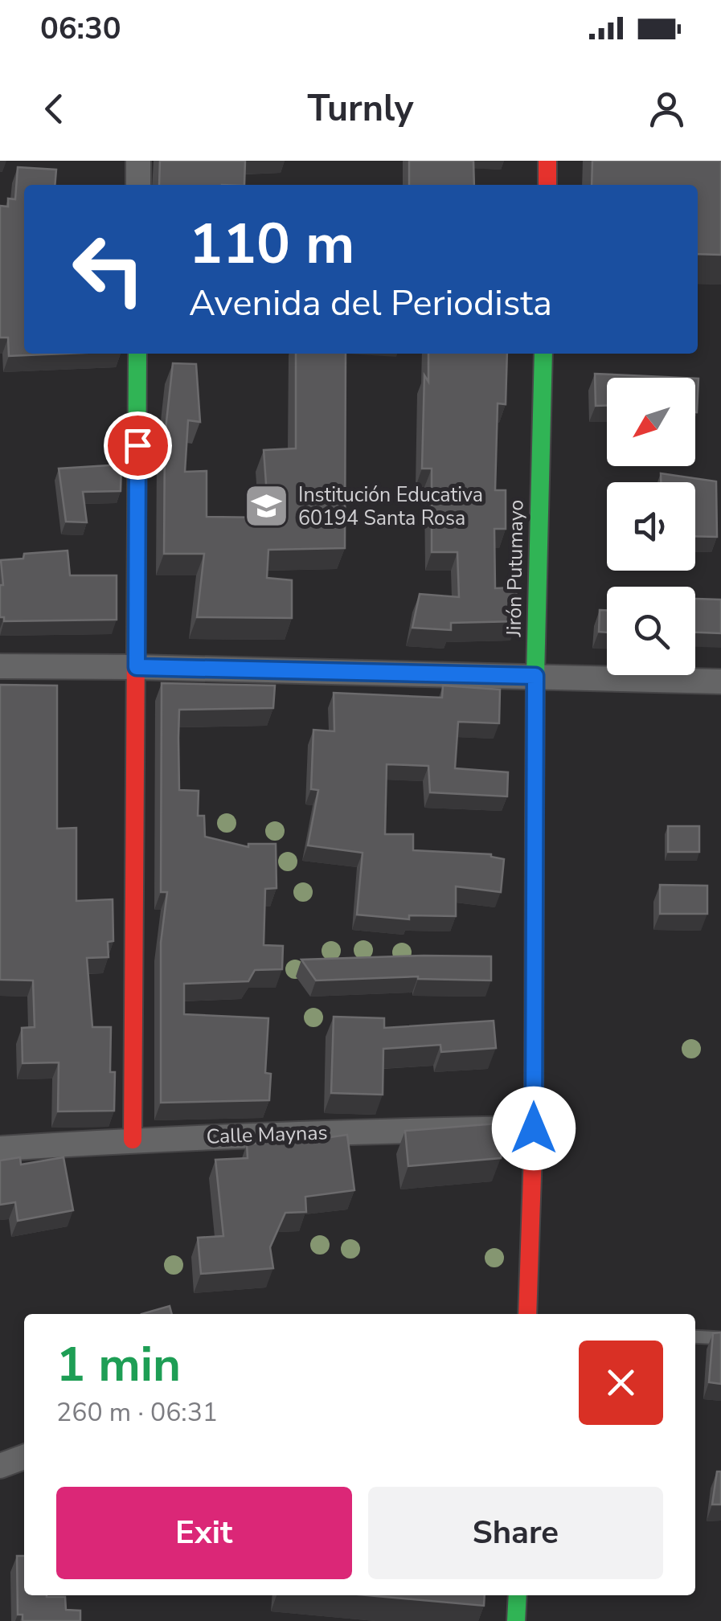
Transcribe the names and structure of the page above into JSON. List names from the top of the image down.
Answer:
{
  "streets": {
    "street": ["Jirón Putumayo", "Calle Maynas"]
  },
  "crossings": [
    ["Jirón Putumayo", "Calle Maynas"]
  ],
  "places": {
    "school or university": ["Institución Educativa 60194 Santa Rosa"]
  },
  "north": "bottom left",
  "page": {
    "status": "06:30",
    "header": "Turnly",
    "turn": ["110 m", "Avenida del Periodista"],
    "heading": ["1 min", "260 m · 06:31"],
    "buttons": ["Exit", "Share"]
  }
}
